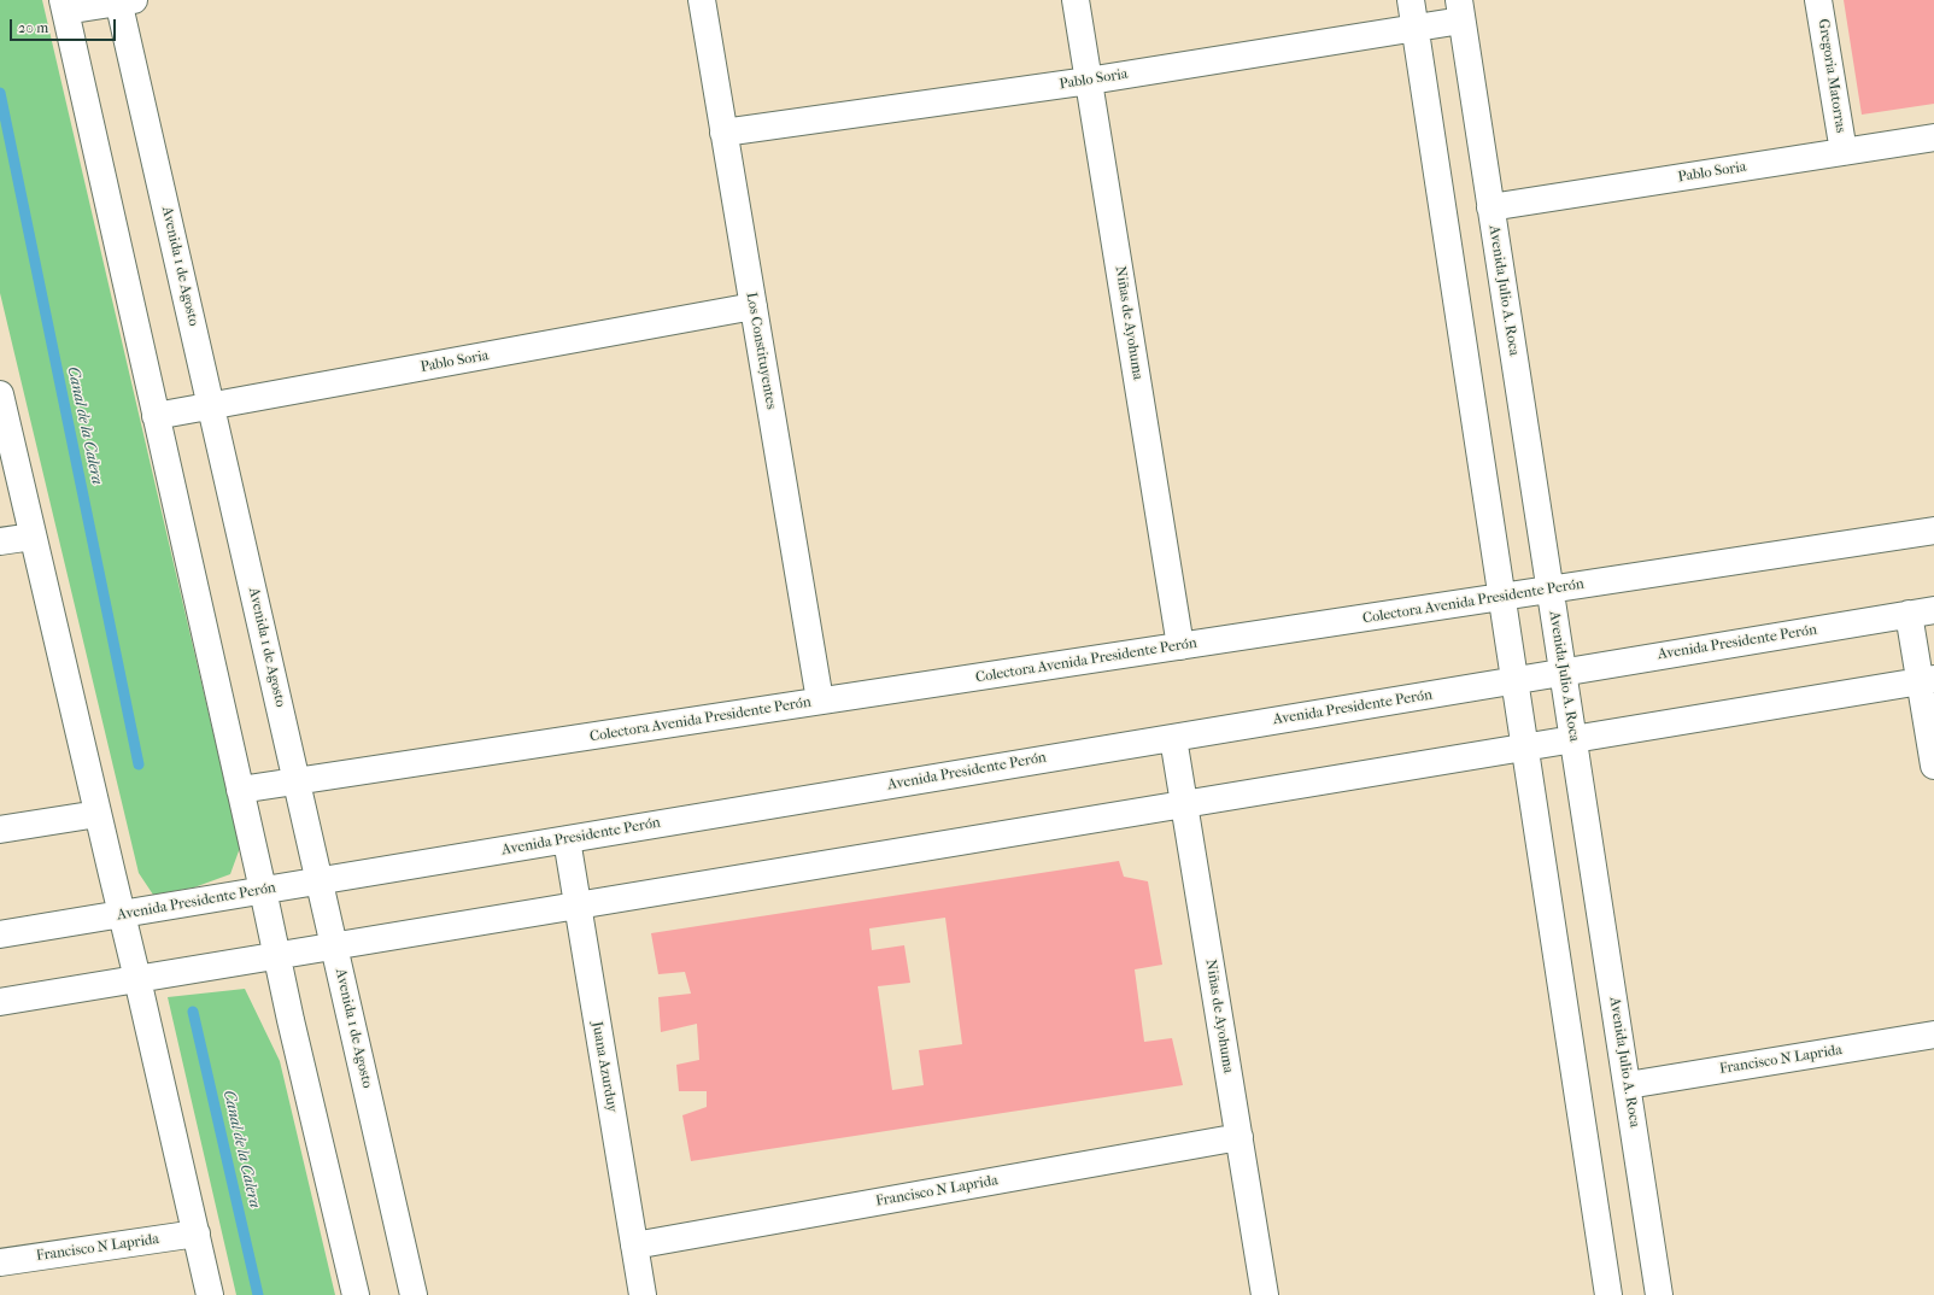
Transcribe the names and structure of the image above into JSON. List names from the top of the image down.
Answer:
{
  "streets": {
    "street": [
      "Gregoria Matorras",
      "Pablo Soria",
      "Avenida 1 de Agosto",
      "Avenida Julio A. Roca",
      "Niñas de Ayohuma",
      "Los Constituyentes",
      "Colectora Avenida Presidente Perón",
      "Avenida Presidente Perón",
      "Francisco N Laprida",
      "Juana Azurduy"
    ]
  },
  "crossings": [
    ["Gregoria Matorras", "Pablo Soria"],
    ["Pablo Soria", "Avenida 1 de Agosto"],
    ["Pablo Soria", "Avenida Julio A. Roca"],
    ["Pablo Soria", "Niñas de Ayohuma"],
    ["Pablo Soria", "Los Constituyentes"],
    ["Avenida 1 de Agosto", "Colectora Avenida Presidente Perón"],
    ["Avenida 1 de Agosto", "Avenida Presidente Perón"],
    ["Avenida Julio A. Roca", "Colectora Avenida Presidente Perón"],
    ["Avenida Julio A. Roca", "Avenida Presidente Perón"],
    ["Avenida Julio A. Roca", "Francisco N Laprida"],
    ["Niñas de Ayohuma", "Colectora Avenida Presidente Perón"],
    ["Niñas de Ayohuma", "Avenida Presidente Perón"],
    ["Niñas de Ayohuma", "Francisco N Laprida"],
    ["Los Constituyentes", "Colectora Avenida Presidente Perón"],
    ["Avenida Presidente Perón", "Juana Azurduy"],
    ["Francisco N Laprida", "Juana Azurduy"]
  ],
  "water": ["Canal de la Calera"],
  "scale_bar": "20 m"
}
